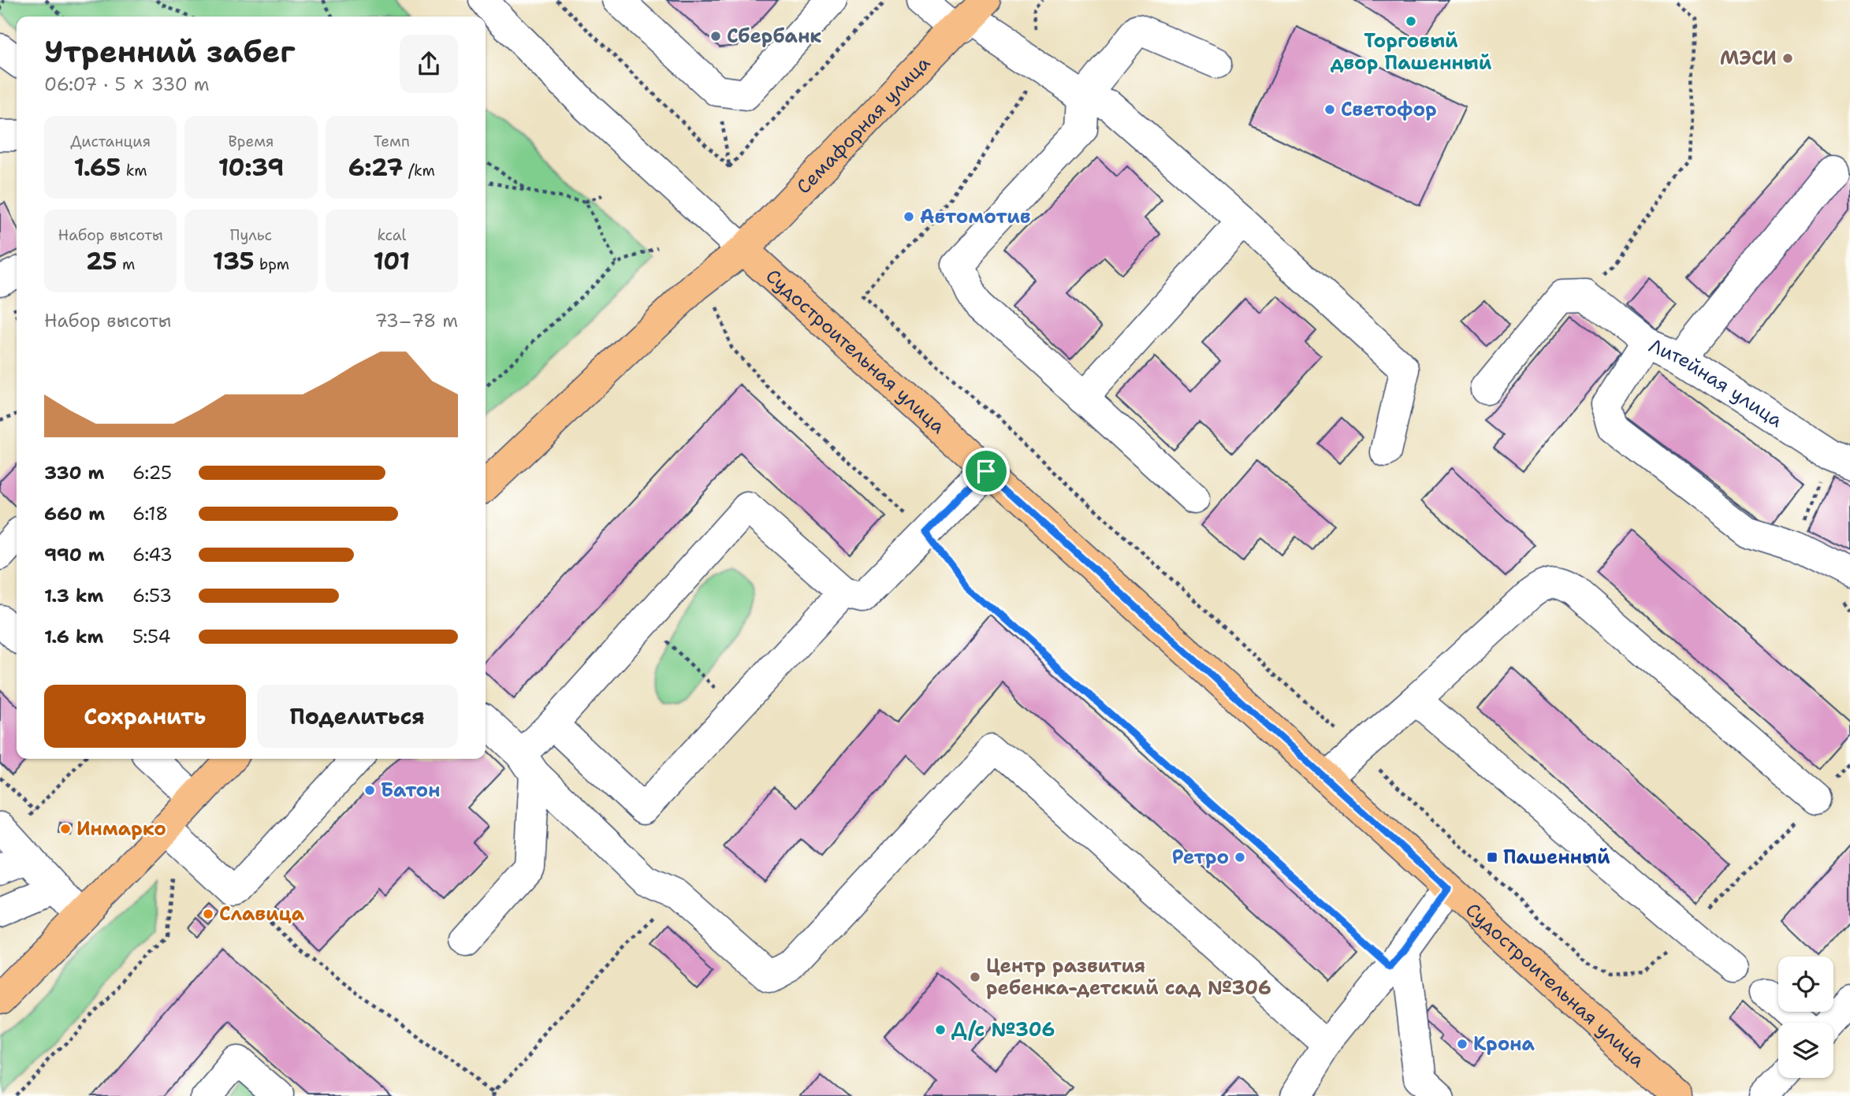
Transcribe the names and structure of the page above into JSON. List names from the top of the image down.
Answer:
{
  "streets": {
    "main road": ["Семафорная улица", "Судостроительная улица"],
    "street": ["Литейная улица"]
  },
  "crossings": [
    ["Семафорная улица", "Судостроительная улица"]
  ],
  "places": {
    "other": [
      "Торговый двор Пашенный",
      "Сбербанк",
      "МЭСИ",
      "Светофор",
      "Автомотив",
      "Батон",
      "Инмарко",
      "Ретро",
      "Славица",
      "Центр развития ребенка-детский сад №306",
      "Д/с №306",
      "Крона"
    ],
    "transit": ["Пашенный"]
  },
  "page": {
    "heading": ["Утренний забег", "06:07 · 5 × 330 m"],
    "stats": [
      ["Дистанция", "1.65 km"],
      ["Время", "10:39"],
      ["Темп", "6:27 /km"],
      ["Набор высоты", "25 m"],
      ["Пульс", "135 bpm"],
      ["kcal", "101"]
    ],
    "chart": ["Набор высоты", "73–78 m"],
    "list": [
      {
        "name": "330 m",
        "note": "6:25"
      },
      {
        "name": "660 m",
        "note": "6:18"
      },
      {
        "name": "990 m",
        "note": "6:43"
      },
      {
        "name": "1.3 km",
        "note": "6:53"
      },
      {
        "name": "1.6 km",
        "note": "5:54"
      }
    ],
    "buttons": ["Сохранить", "Поделиться"]
  }
}
